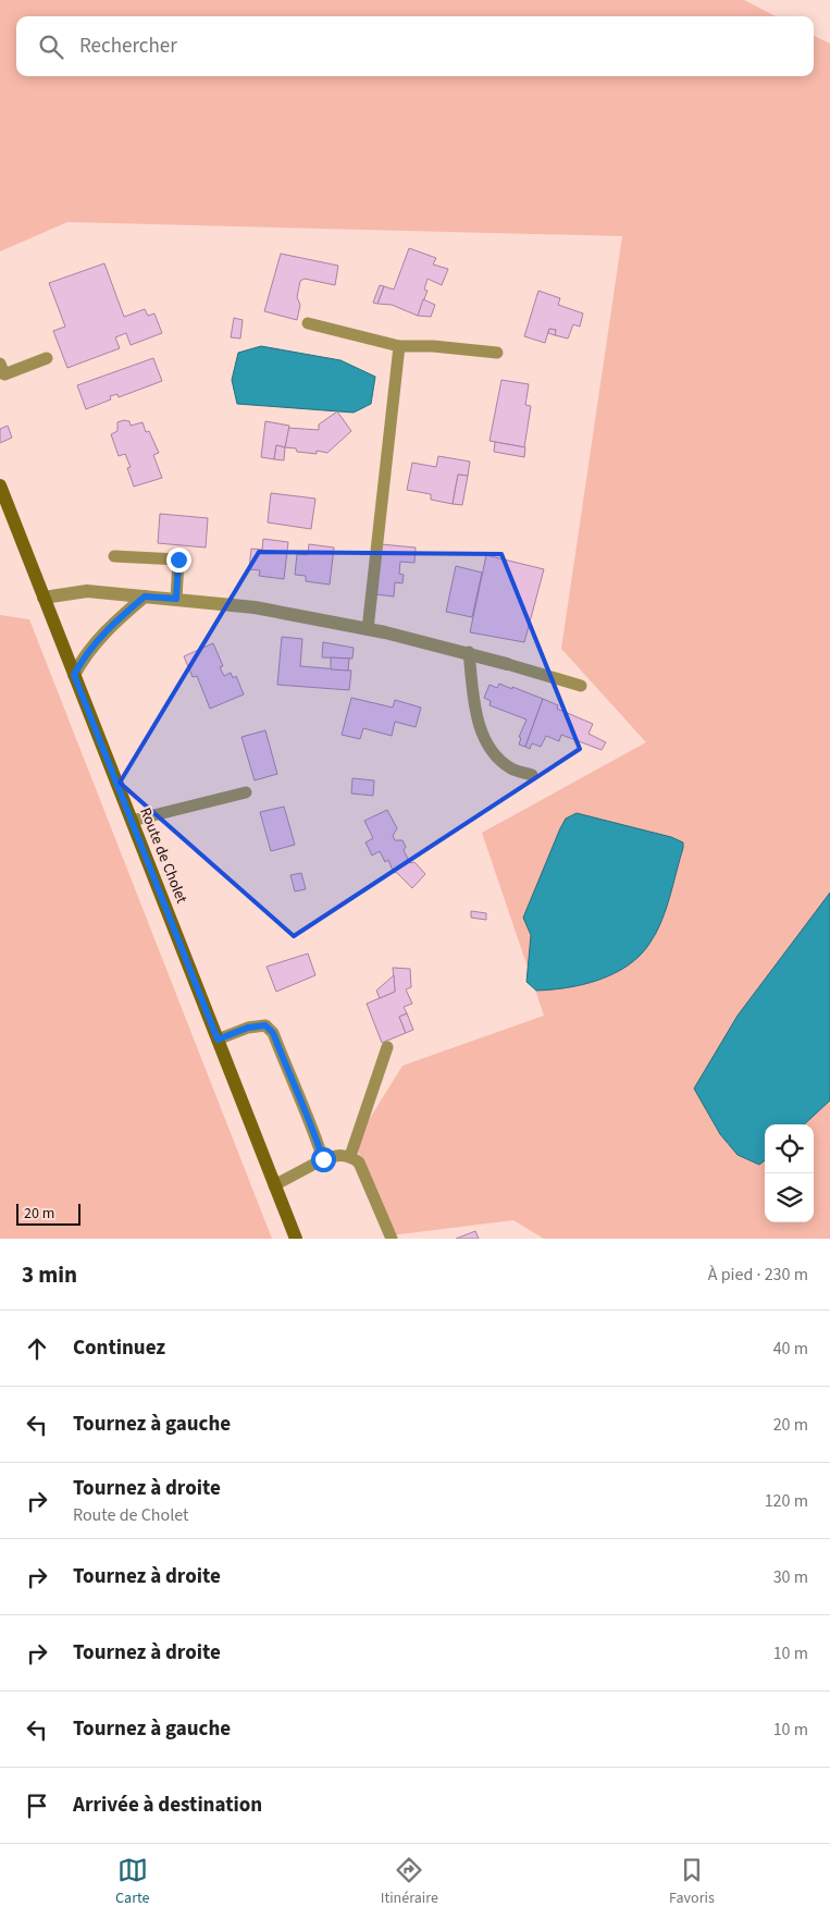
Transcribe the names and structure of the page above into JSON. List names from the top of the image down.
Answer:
{
  "streets": {
    "main road": ["Route de Cholet"]
  },
  "scale_bar": "20 m",
  "page": {
    "search": "Rechercher",
    "scale": "20 m",
    "heading": ["3 min", "À pied · 230 m"],
    "list": [
      ["Continuez", "40 m"],
      ["Tournez à gauche", "20 m"],
      ["Tournez à droite", "Route de Cholet", "120 m"],
      ["Tournez à droite", "30 m"],
      ["Tournez à droite", "10 m"],
      ["Tournez à gauche", "10 m"],
      "Arrivée à destination"
    ],
    "nav": ["Carte", "Itinéraire", "Favoris"]
  }
}
